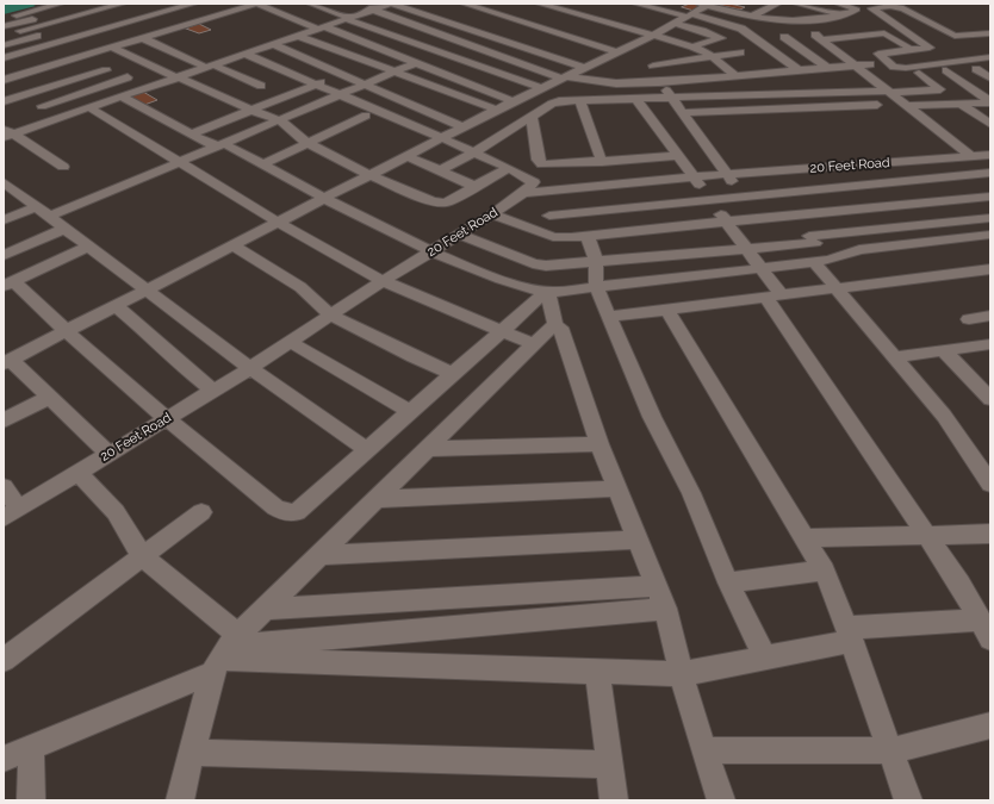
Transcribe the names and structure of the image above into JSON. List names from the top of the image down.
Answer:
{
  "streets": {
    "street": ["20 Feet Road"]
  }
}
